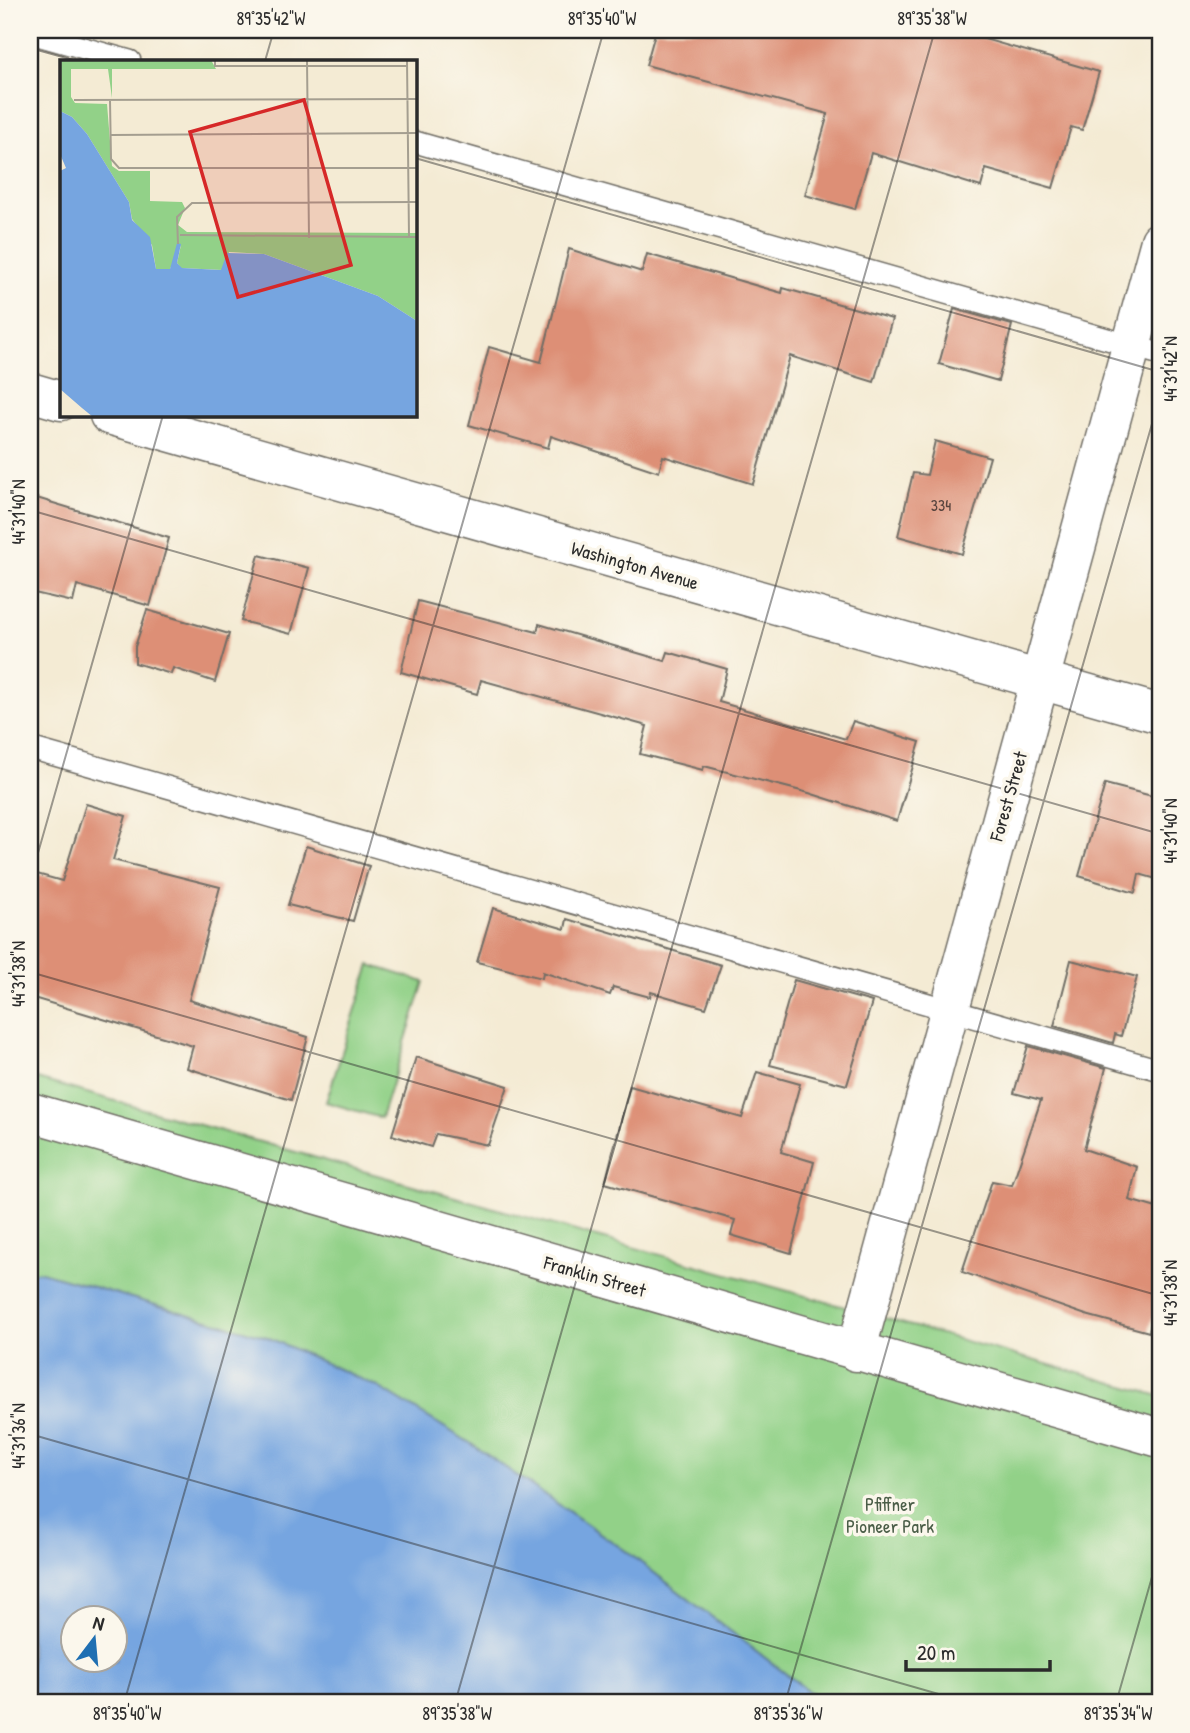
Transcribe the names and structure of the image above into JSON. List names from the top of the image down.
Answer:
{
  "streets": {
    "street": ["Washington Avenue", "Forest Street", "Franklin Street"]
  },
  "crossings": [
    ["Washington Avenue", "Forest Street"],
    ["Forest Street", "Franklin Street"]
  ],
  "parks": ["Pfiffner Pioneer Park"],
  "house_numbers": ["334"],
  "scale_bar": "20 m",
  "north": "top",
  "coordinates": [
    "89°35'42\"W",
    "89°35'40\"W",
    "89°35'38\"W",
    "44°31'42\"N",
    "44°31'40\"N",
    "44°31'38\"N",
    "44°31'36\"N",
    "89°35'36\"W",
    "89°35'34\"W"
  ]
}
